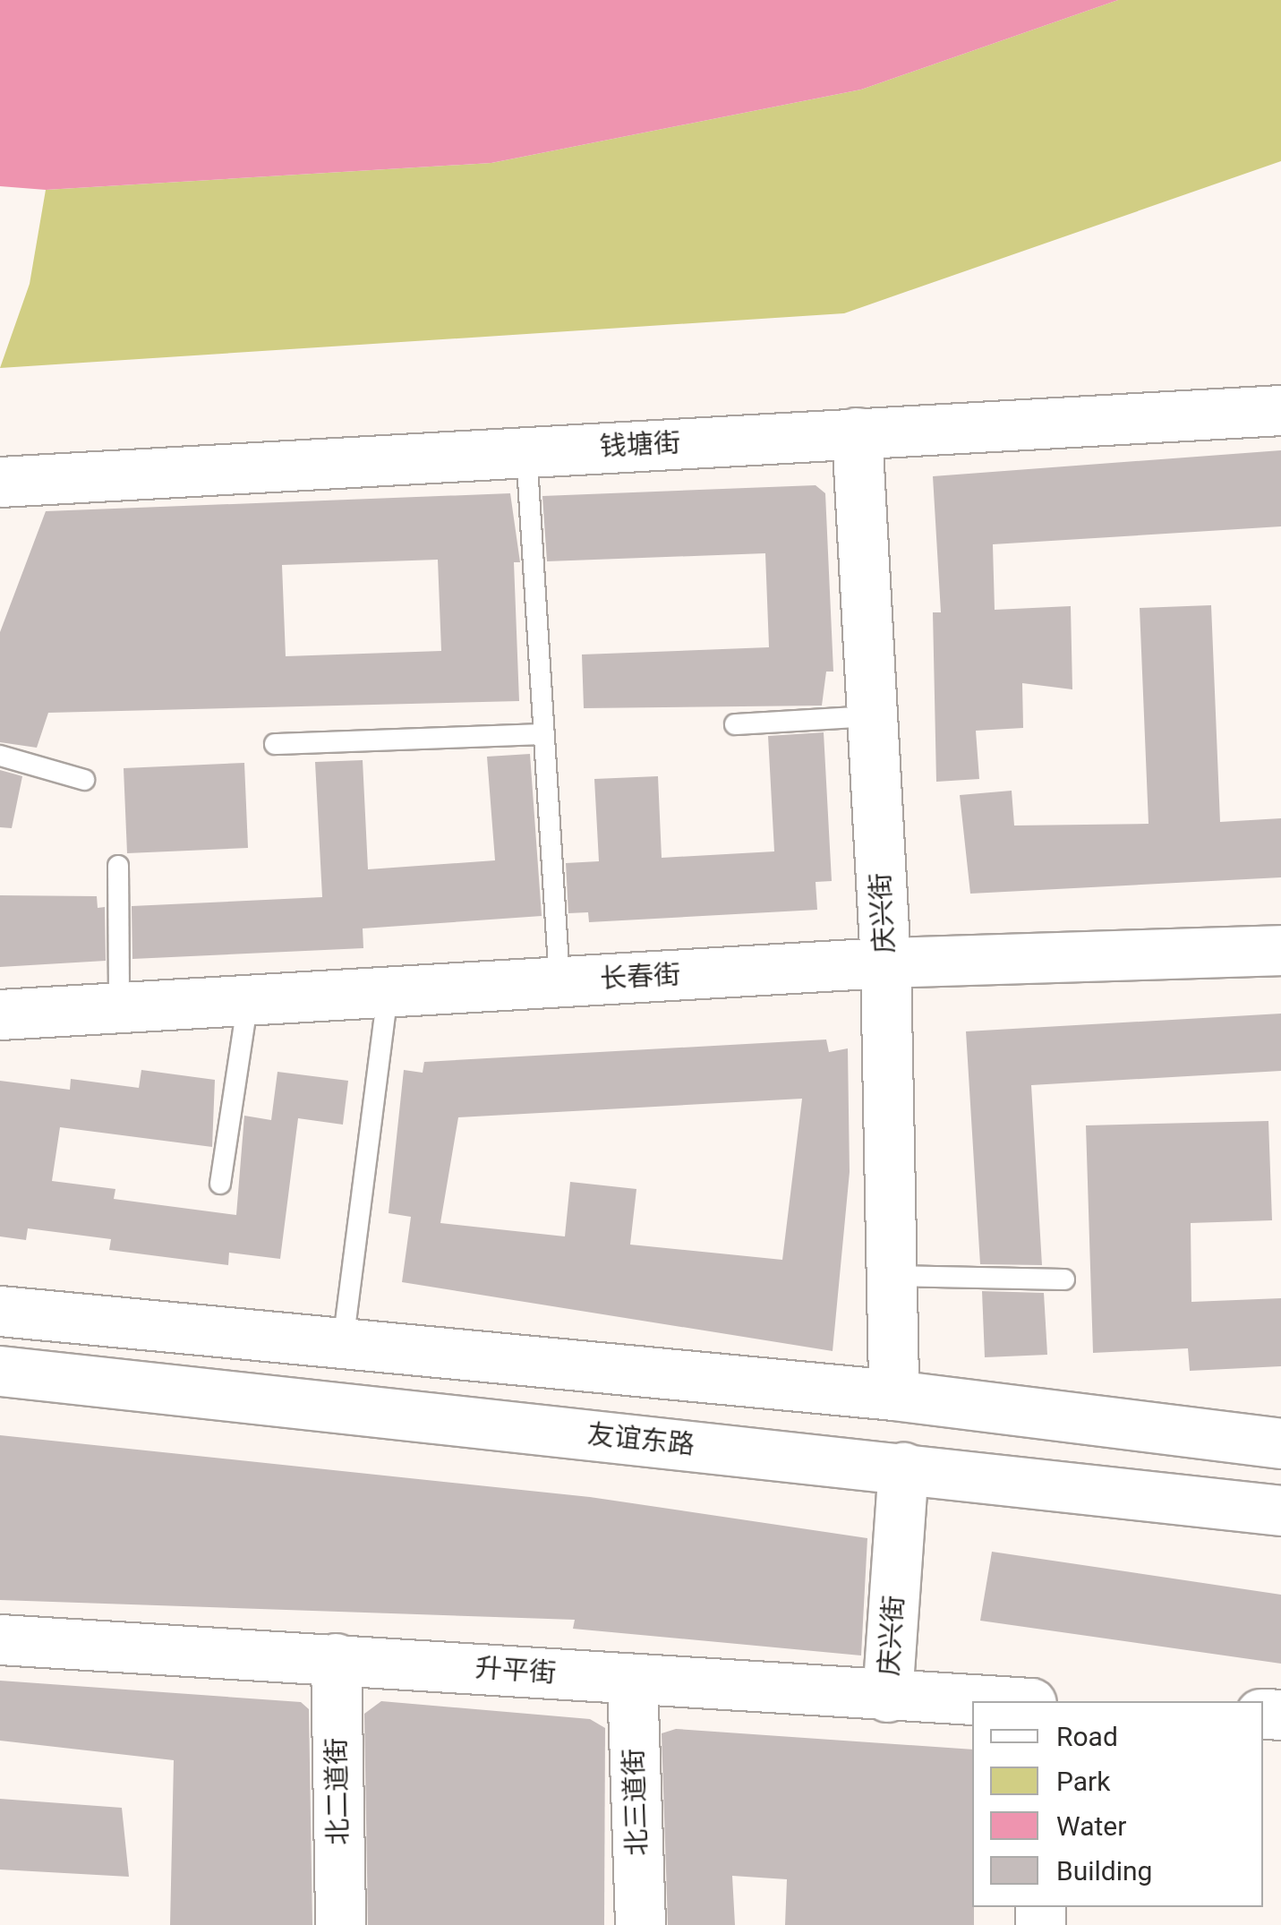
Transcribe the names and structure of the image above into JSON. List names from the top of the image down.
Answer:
{
  "streets": {
    "main road": [
      "钱塘街",
      "庆兴街",
      "长春街",
      "友谊东路",
      "升平街",
      "北二道街",
      "北三道街"
    ]
  },
  "crossings": [
    ["钱塘街", "庆兴街"],
    ["庆兴街", "长春街"],
    ["庆兴街", "友谊东路"],
    ["庆兴街", "升平街"],
    ["升平街", "北二道街"],
    ["升平街", "北三道街"]
  ],
  "legend": [
    "Road",
    "Park",
    "Water",
    "Building"
  ]
}
